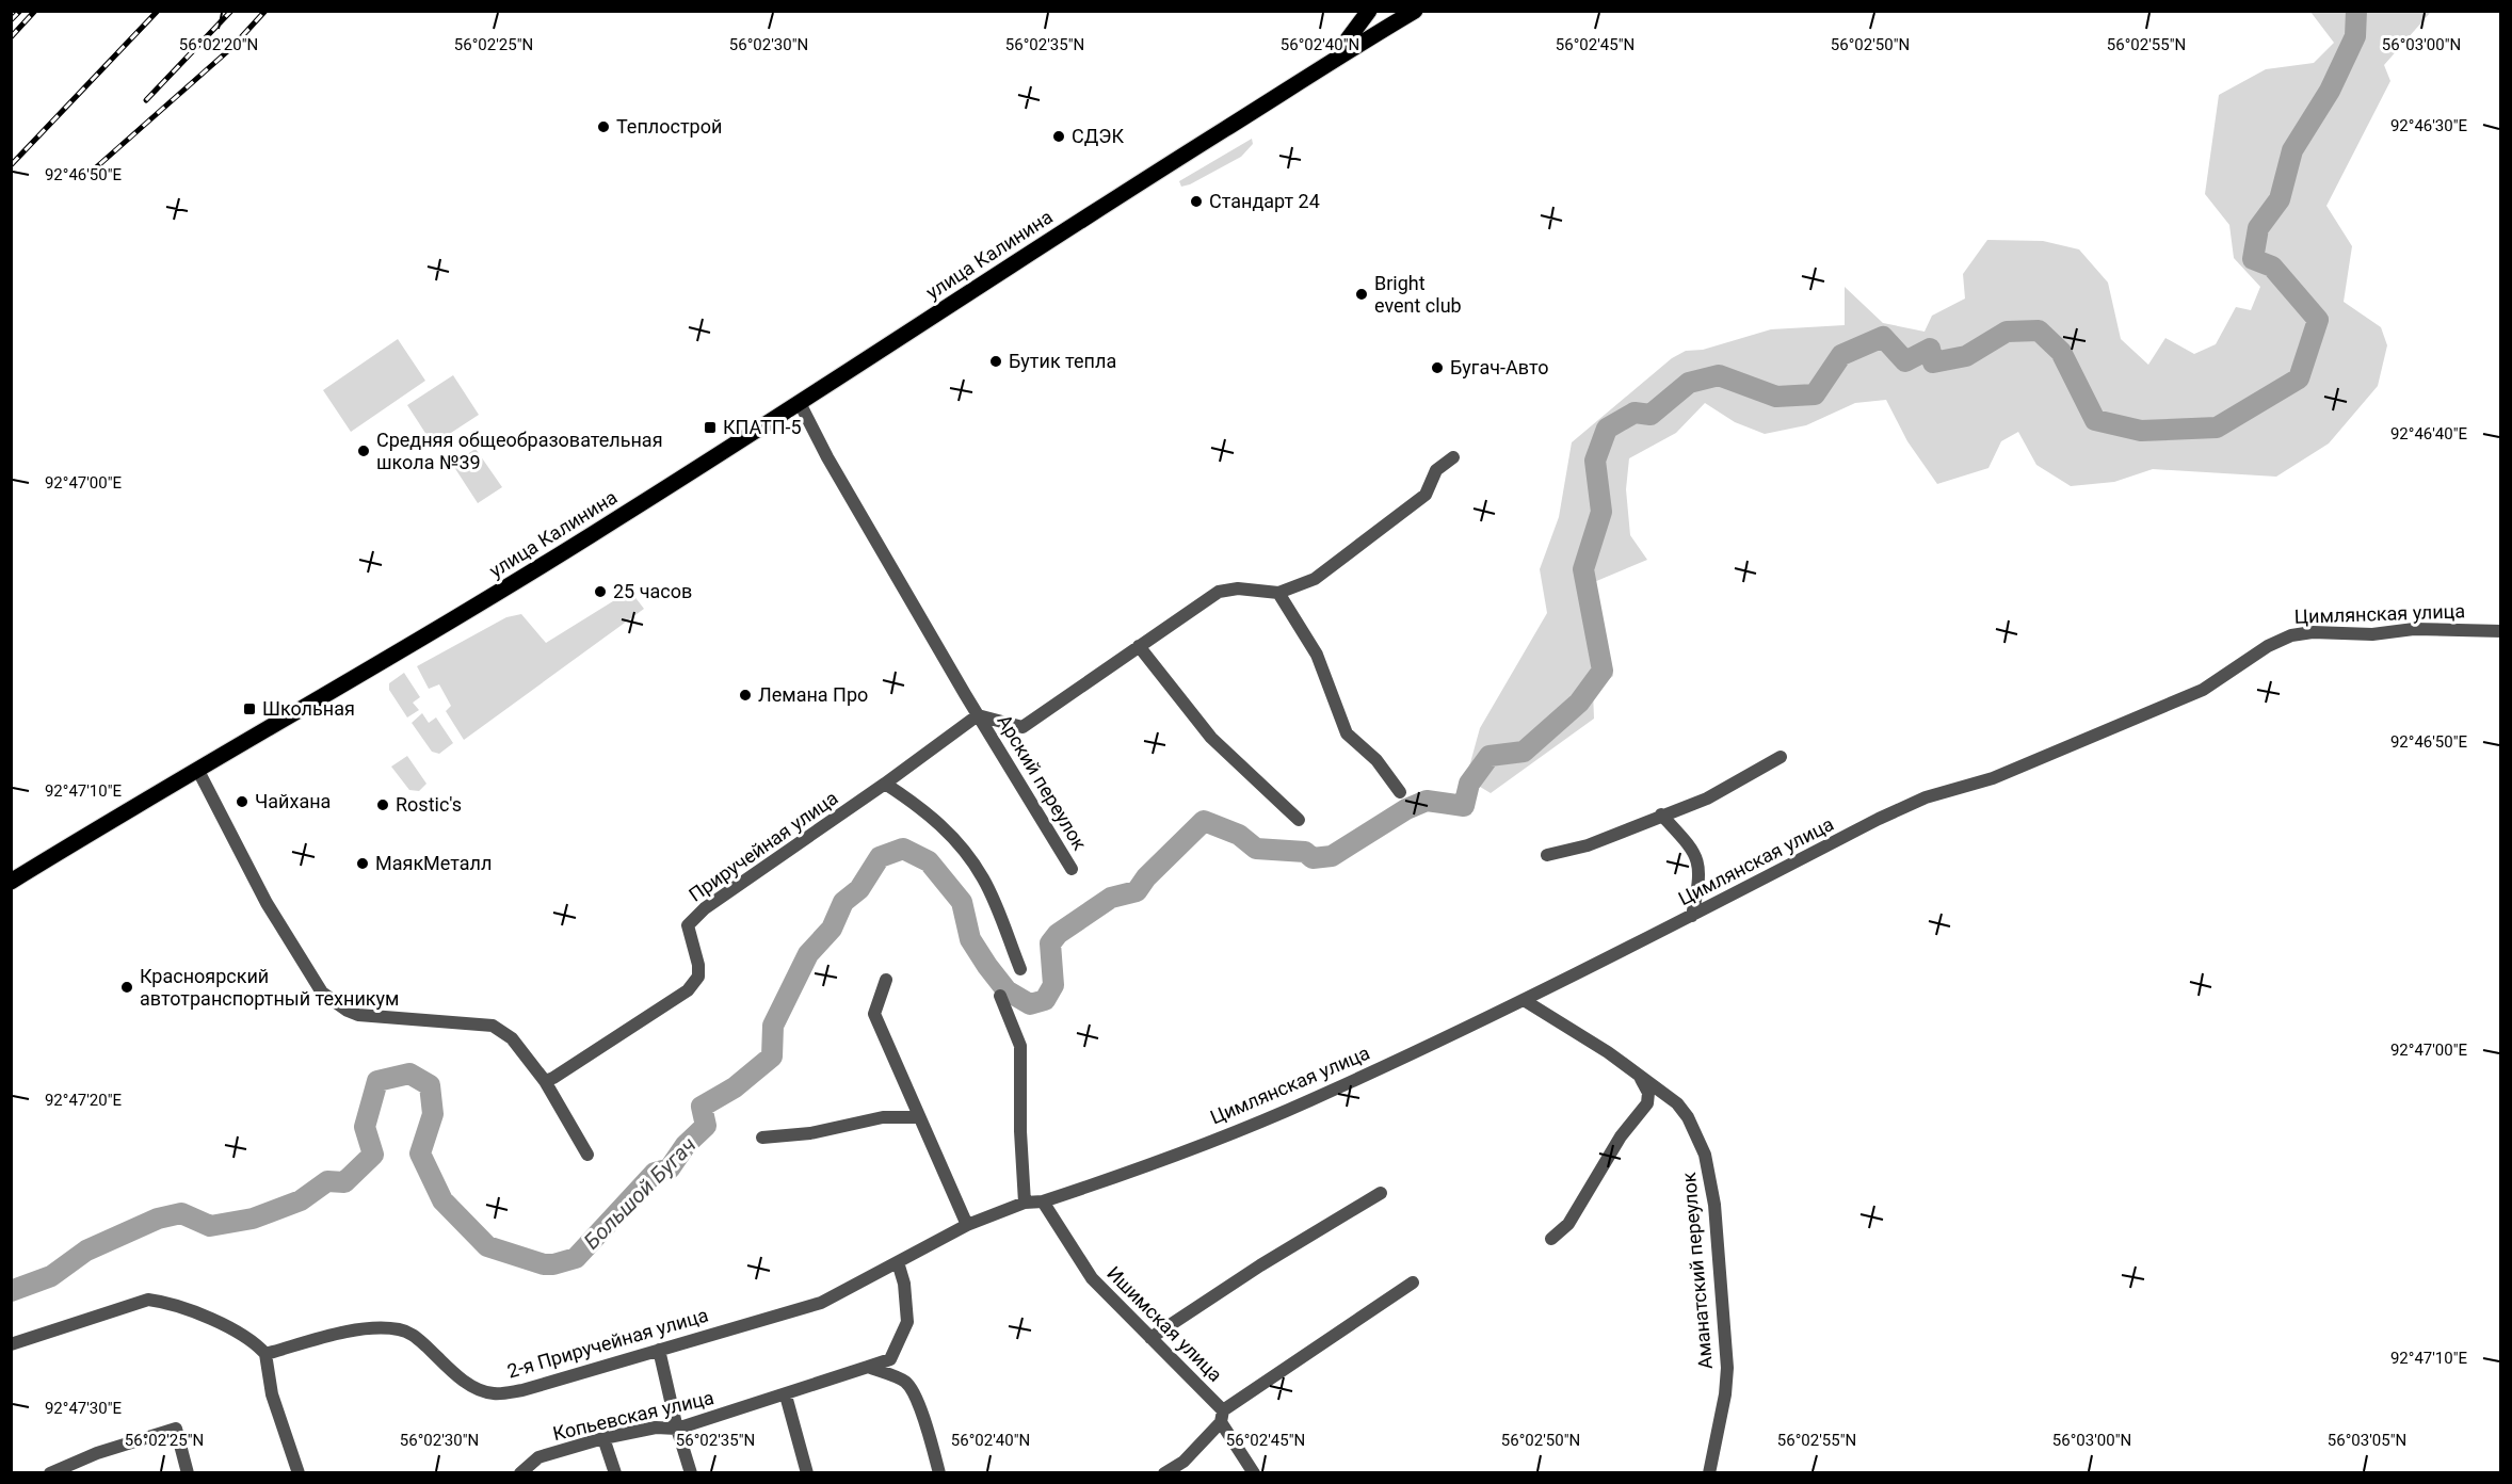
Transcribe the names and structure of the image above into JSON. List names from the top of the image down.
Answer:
{
  "streets": {
    "main road": ["улица Калинина"],
    "street": [
      "Цимлянская улица",
      "Арский переулок",
      "Приручейная улица",
      "Аманатский переулок",
      "Ишимская улица",
      "2-я Приручейная улица",
      "Копьевская улица"
    ]
  },
  "crossings": [
    ["улица Калинина", "Арский переулок"],
    ["Цимлянская улица", "Аманатский переулок"],
    ["Цимлянская улица", "Ишимская улица"],
    ["Цимлянская улица", "2-я Приручейная улица"],
    ["Арский переулок", "Приручейная улица"],
    ["Ишимская улица", "2-я Приручейная улица"],
    ["2-я Приручейная улица", "Копьевская улица"]
  ],
  "water": ["Большой Бугач"],
  "places": {
    "other": [
      "Теплострой",
      "СДЭК",
      "Стандарт 24",
      "Bright event club",
      "Бутик тепла",
      "Бугач-Авто",
      "Средняя общеобразовательная школа №39",
      "25 часов",
      "Лемана Про",
      "Чайхана",
      "Rostic's",
      "МаякМеталл",
      "Красноярский автотранспортный техникум"
    ],
    "transit": ["КПАТП-5", "Школьная"]
  },
  "coordinates": [
    "56°02'20\"N",
    "56°02'25\"N",
    "56°02'30\"N",
    "56°02'35\"N",
    "56°02'40\"N",
    "56°02'45\"N",
    "56°02'50\"N",
    "56°02'55\"N",
    "56°03'00\"N",
    "92°46'30\"E",
    "92°46'50\"E",
    "92°46'40\"E",
    "92°47'00\"E",
    "92°47'10\"E",
    "92°47'20\"E",
    "92°47'30\"E",
    "56°03'05\"N"
  ]
}
